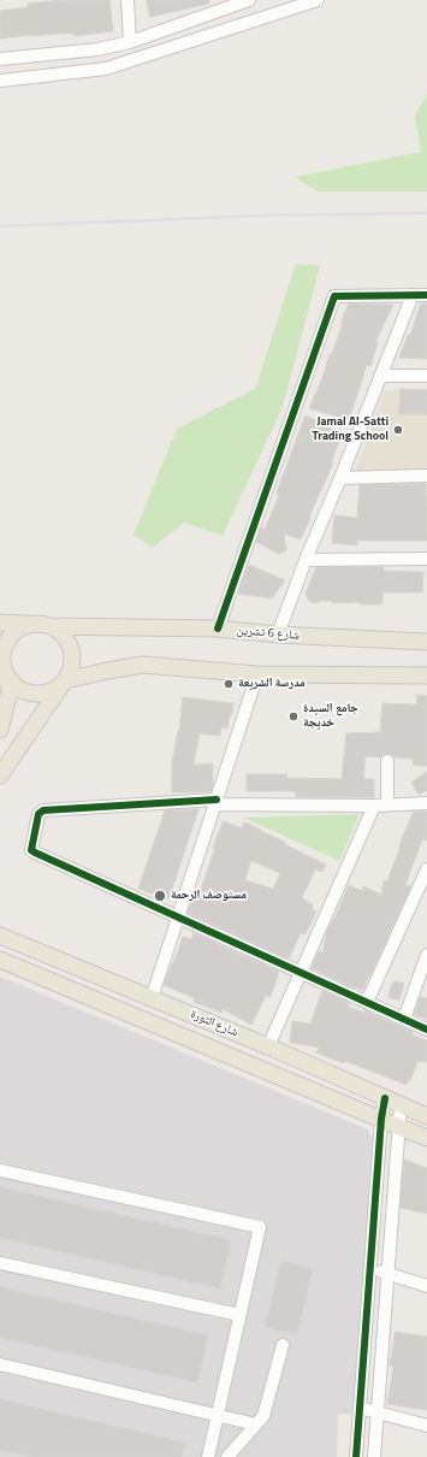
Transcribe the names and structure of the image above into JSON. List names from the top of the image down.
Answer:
{
  "streets": {
    "main road": ["شارع 6 تشرين", "شارع الثورة"]
  },
  "places": [
    "Jamal Al-Satti Trading School",
    "مدرسة الشريعة",
    "جامع السيدة خديجة",
    "مستوصف الرحمة"
  ]
}
